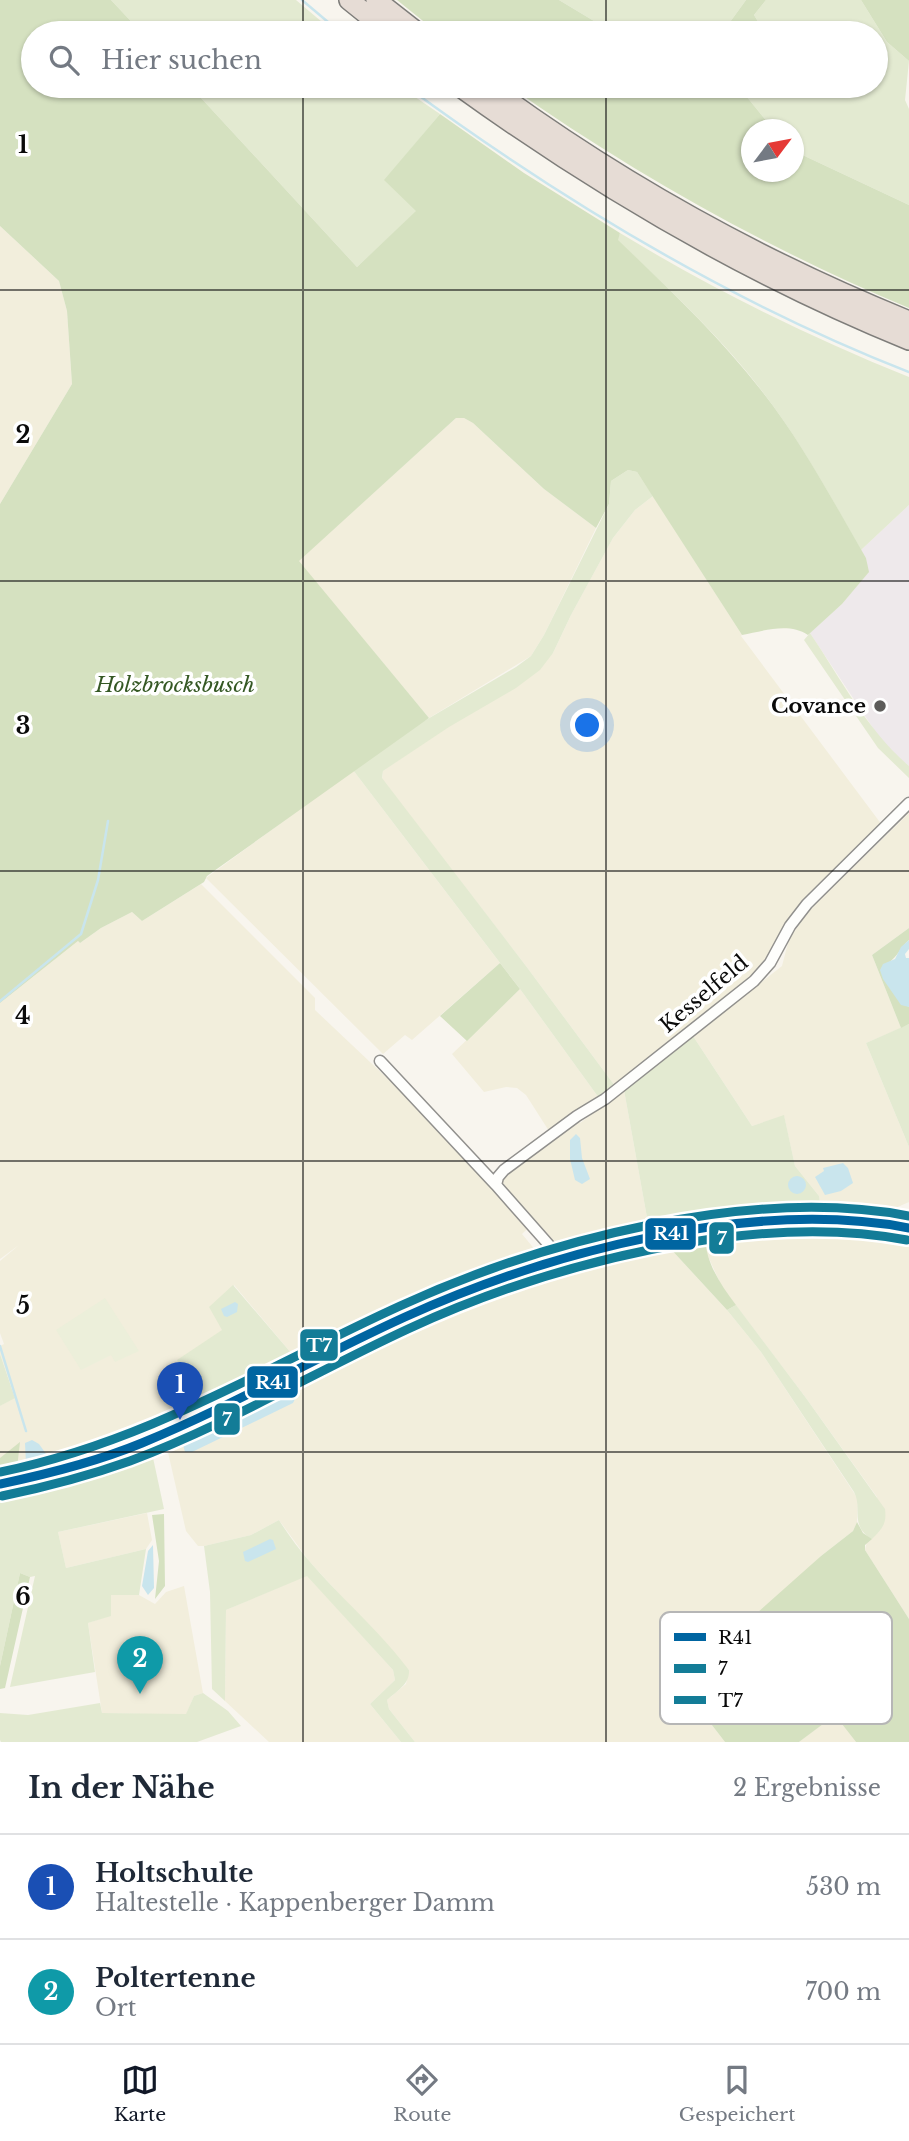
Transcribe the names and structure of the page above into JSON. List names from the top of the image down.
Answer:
{
  "streets": {
    "street": ["Kesselfeld"]
  },
  "parks": ["Holzbrocksbusch"],
  "places": ["Covance"],
  "lines": ["transit line T7", "transit line R41", "transit line 7"],
  "legend": ["R41", "7", "T7"],
  "north": "top right",
  "page": {
    "search": "Hier suchen",
    "pins": ["1", "2"],
    "heading": ["In der Nähe", "2 Ergebnisse"],
    "list": [
      {
        "mark": "1",
        "name": "Holtschulte",
        "note": "Haltestelle · Kappenberger Damm",
        "value": "530 m"
      },
      {
        "mark": "2",
        "name": "Poltertenne",
        "note": "Ort",
        "value": "700 m"
      }
    ],
    "nav": ["Karte", "Route", "Gespeichert"]
  },
  "grid": {
    "rows": [
      "1",
      "2",
      "3",
      "4",
      "5",
      "6"
    ]
  }
}
